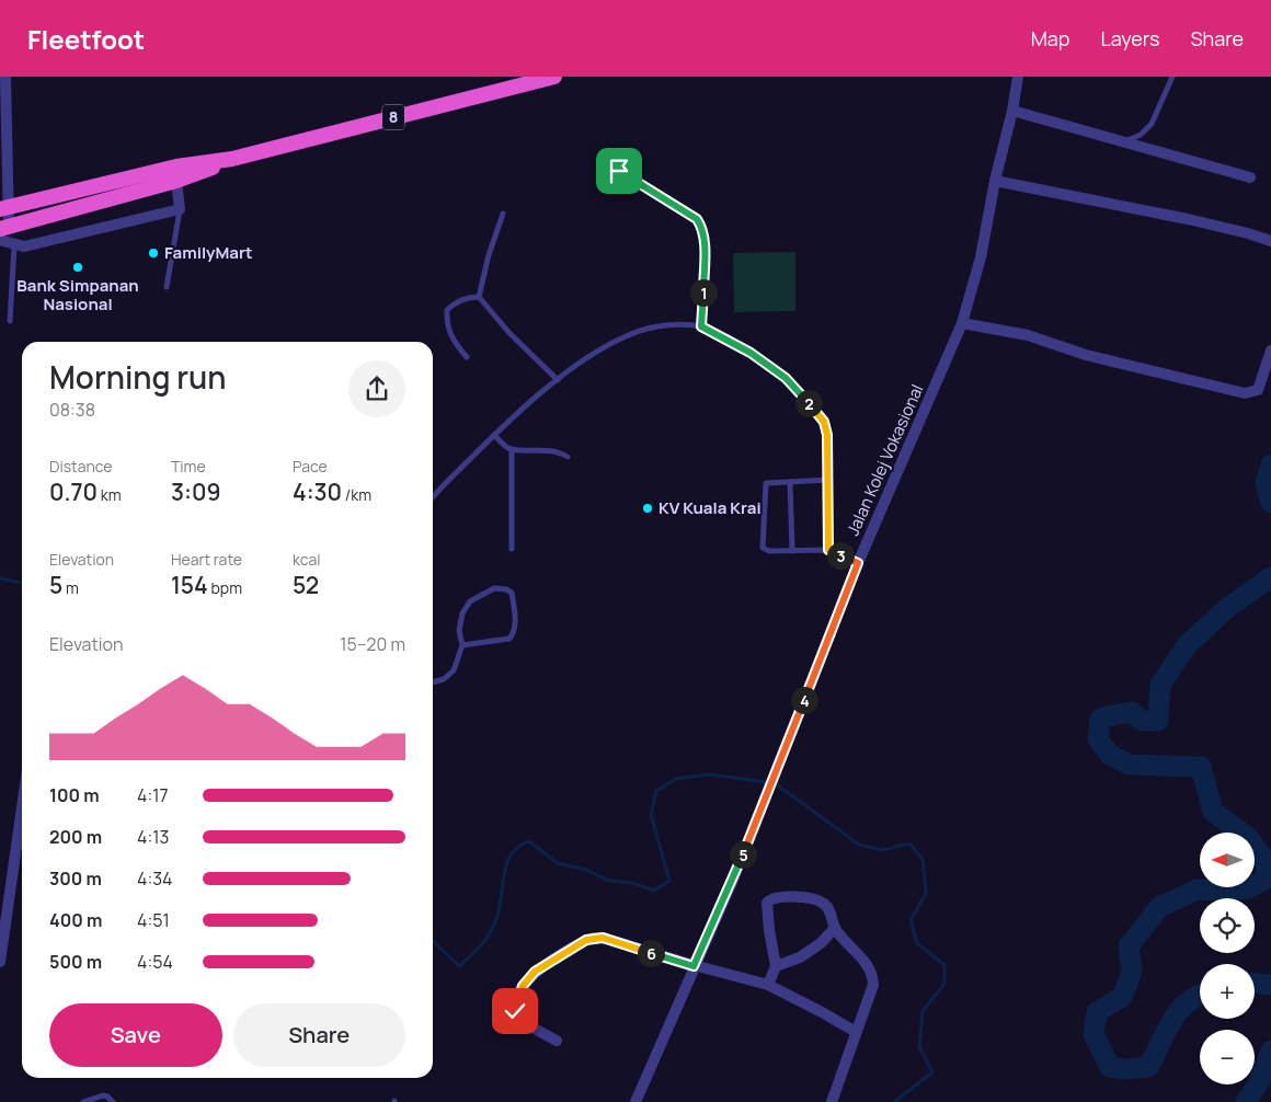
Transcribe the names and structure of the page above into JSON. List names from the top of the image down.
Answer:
{
  "streets": {
    "highway": ["8"],
    "street": ["Jalan Kolej Vokasional"]
  },
  "places": ["FamilyMart", "Bank Simpanan Nasional", "KV Kuala Krai"],
  "north": "left",
  "page": {
    "header": "Fleetfoot",
    "nav": ["Map", "Layers", "Share"],
    "pins": [
      "1",
      "2",
      "3",
      "4",
      "5",
      "6"
    ],
    "heading": ["Morning run", "08:38"],
    "stats": [
      ["Distance", "0.70 km"],
      ["Time", "3:09"],
      ["Pace", "4:30 /km"],
      ["Elevation", "5 m"],
      ["Heart rate", "154 bpm"],
      ["kcal", "52"]
    ],
    "chart": ["Elevation", "15–20 m"],
    "list": [
      {
        "name": "100 m",
        "note": "4:17"
      },
      {
        "name": "200 m",
        "note": "4:13"
      },
      {
        "name": "300 m",
        "note": "4:34"
      },
      {
        "name": "400 m",
        "note": "4:51"
      },
      {
        "name": "500 m",
        "note": "4:54"
      }
    ],
    "map_buttons": ["+", "−"],
    "buttons": ["Save", "Share"]
  }
}
